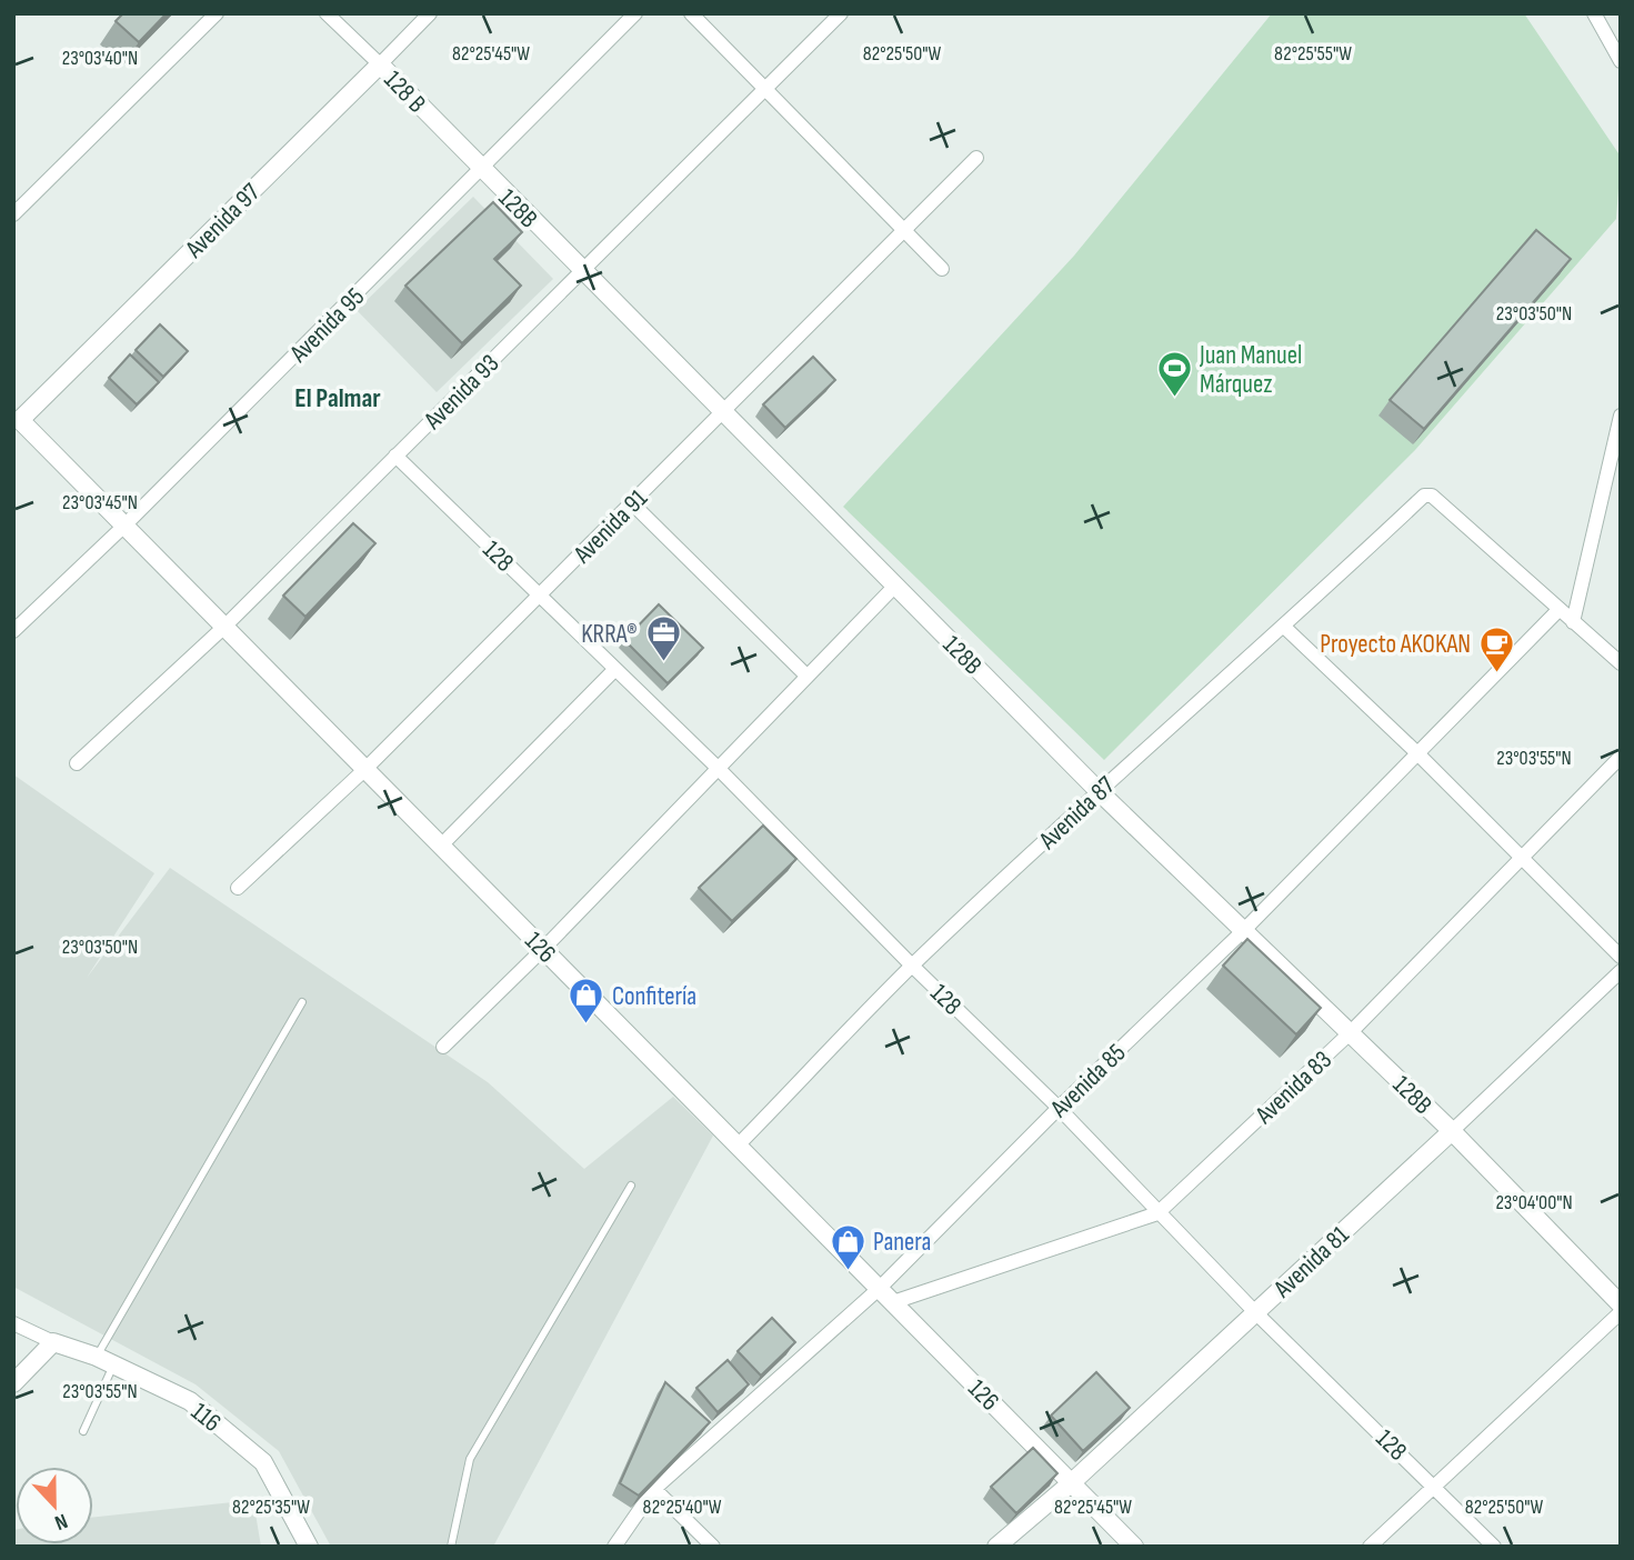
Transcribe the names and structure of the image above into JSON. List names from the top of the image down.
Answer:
{
  "streets": {
    "street": [
      "128 B",
      "128B",
      "Avenida 97",
      "Avenida 95",
      "Avenida 93",
      "Avenida 91",
      "128",
      "Avenida 87",
      "126",
      "Avenida 85",
      "Avenida 83",
      "Avenida 81",
      "116"
    ]
  },
  "crossings": [
    ["128 B", "128B"],
    ["128 B", "Avenida 97"],
    ["128 B", "Avenida 95"],
    ["128B", "Avenida 95"],
    ["128B", "Avenida 93"],
    ["128B", "Avenida 91"],
    ["128B", "Avenida 87"],
    ["128B", "Avenida 85"],
    ["128B", "Avenida 83"],
    ["128B", "Avenida 81"],
    ["Avenida 97", "126"],
    ["Avenida 95", "126"],
    ["Avenida 93", "128"],
    ["Avenida 93", "126"],
    ["Avenida 91", "128"],
    ["Avenida 91", "126"],
    ["128", "Avenida 87"],
    ["128", "Avenida 85"],
    ["128", "Avenida 83"],
    ["128", "Avenida 81"],
    ["Avenida 87", "126"],
    ["Avenida 87", "Avenida 85"],
    ["126", "Avenida 85"],
    ["126", "Avenida 83"],
    ["126", "Avenida 81"]
  ],
  "districts": ["El Palmar"],
  "places": {
    "sports": ["Juan Manuel Márquez"],
    "office": ["KRRA®"],
    "cafe": ["Proyecto AKOKAN"],
    "shop": ["Confitería", "Panera"]
  },
  "north": "bottom",
  "coordinates": [
    "82°25'45\"W",
    "82°25'50\"W",
    "82°25'55\"W",
    "23°03'40\"N",
    "23°03'50\"N",
    "23°03'45\"N",
    "23°03'55\"N",
    "23°04'00\"N",
    "82°25'35\"W",
    "82°25'40\"W"
  ]
}
